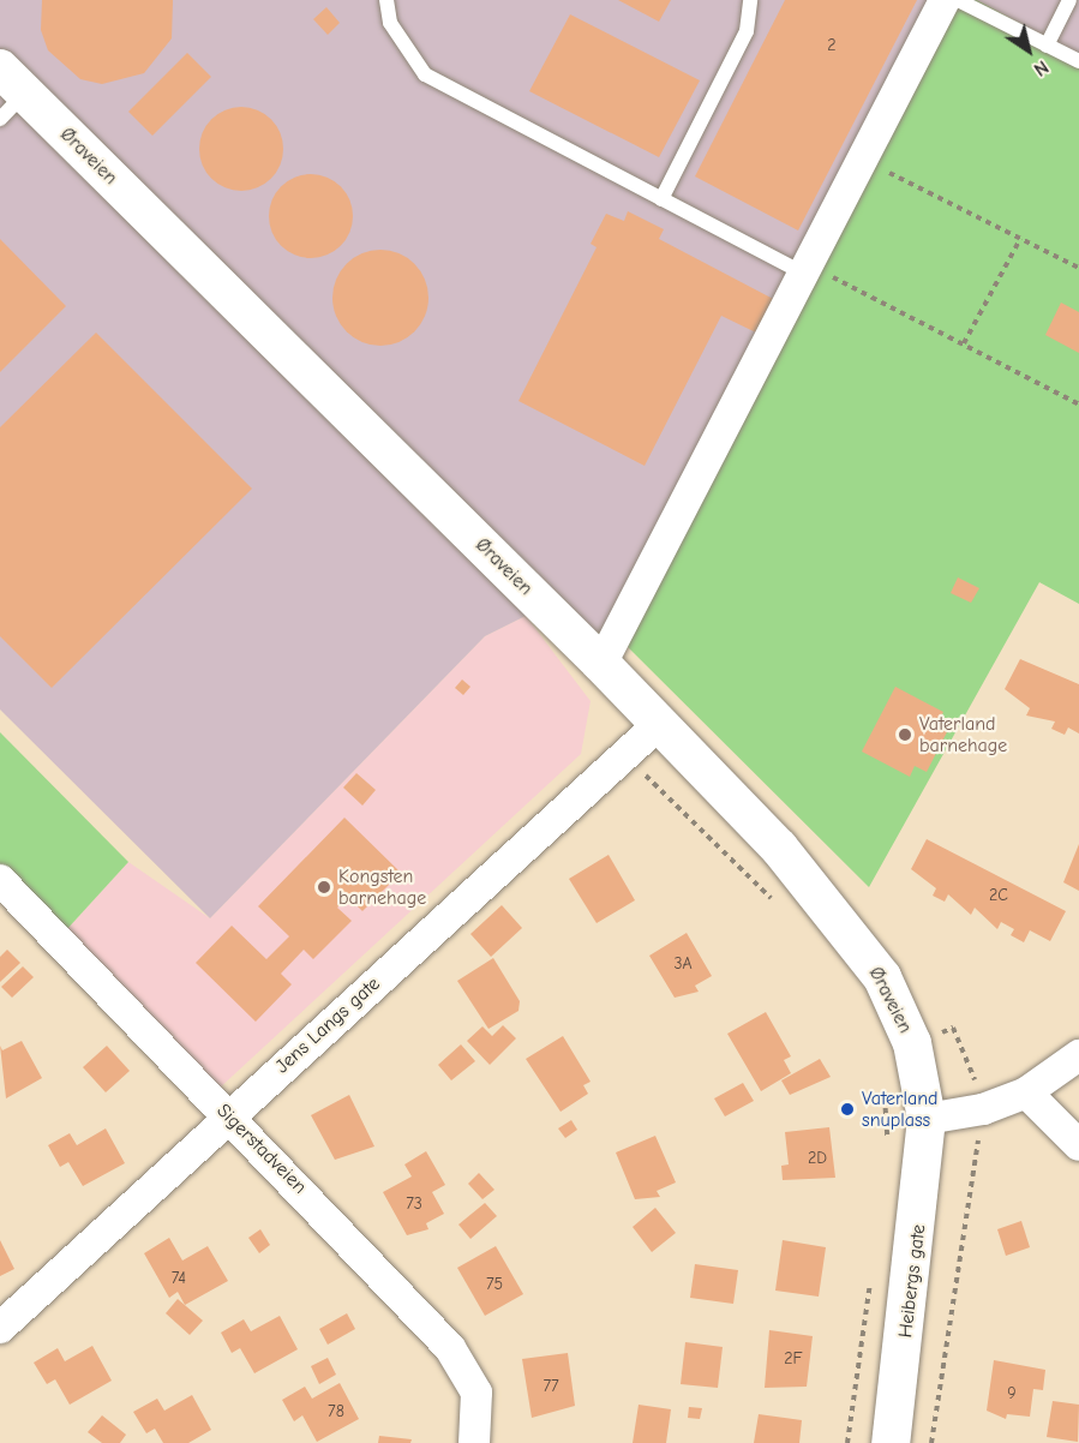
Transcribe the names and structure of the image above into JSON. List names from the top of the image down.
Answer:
{
  "streets": {
    "street": [
      "Øraveien",
      "Jens Langs gate",
      "Sigerstadveien",
      "Heibergs gate"
    ]
  },
  "crossings": [
    ["Øraveien", "Jens Langs gate"],
    ["Øraveien", "Heibergs gate"],
    ["Jens Langs gate", "Sigerstadveien"]
  ],
  "places": ["Vaterland barnehage", "Kongsten barnehage", "Vaterland snuplass"],
  "house_numbers": [
    "2",
    "2C",
    "3A",
    "2D",
    "73",
    "74",
    "75",
    "2F",
    "77",
    "9",
    "78"
  ],
  "north": "bottom right"
}
